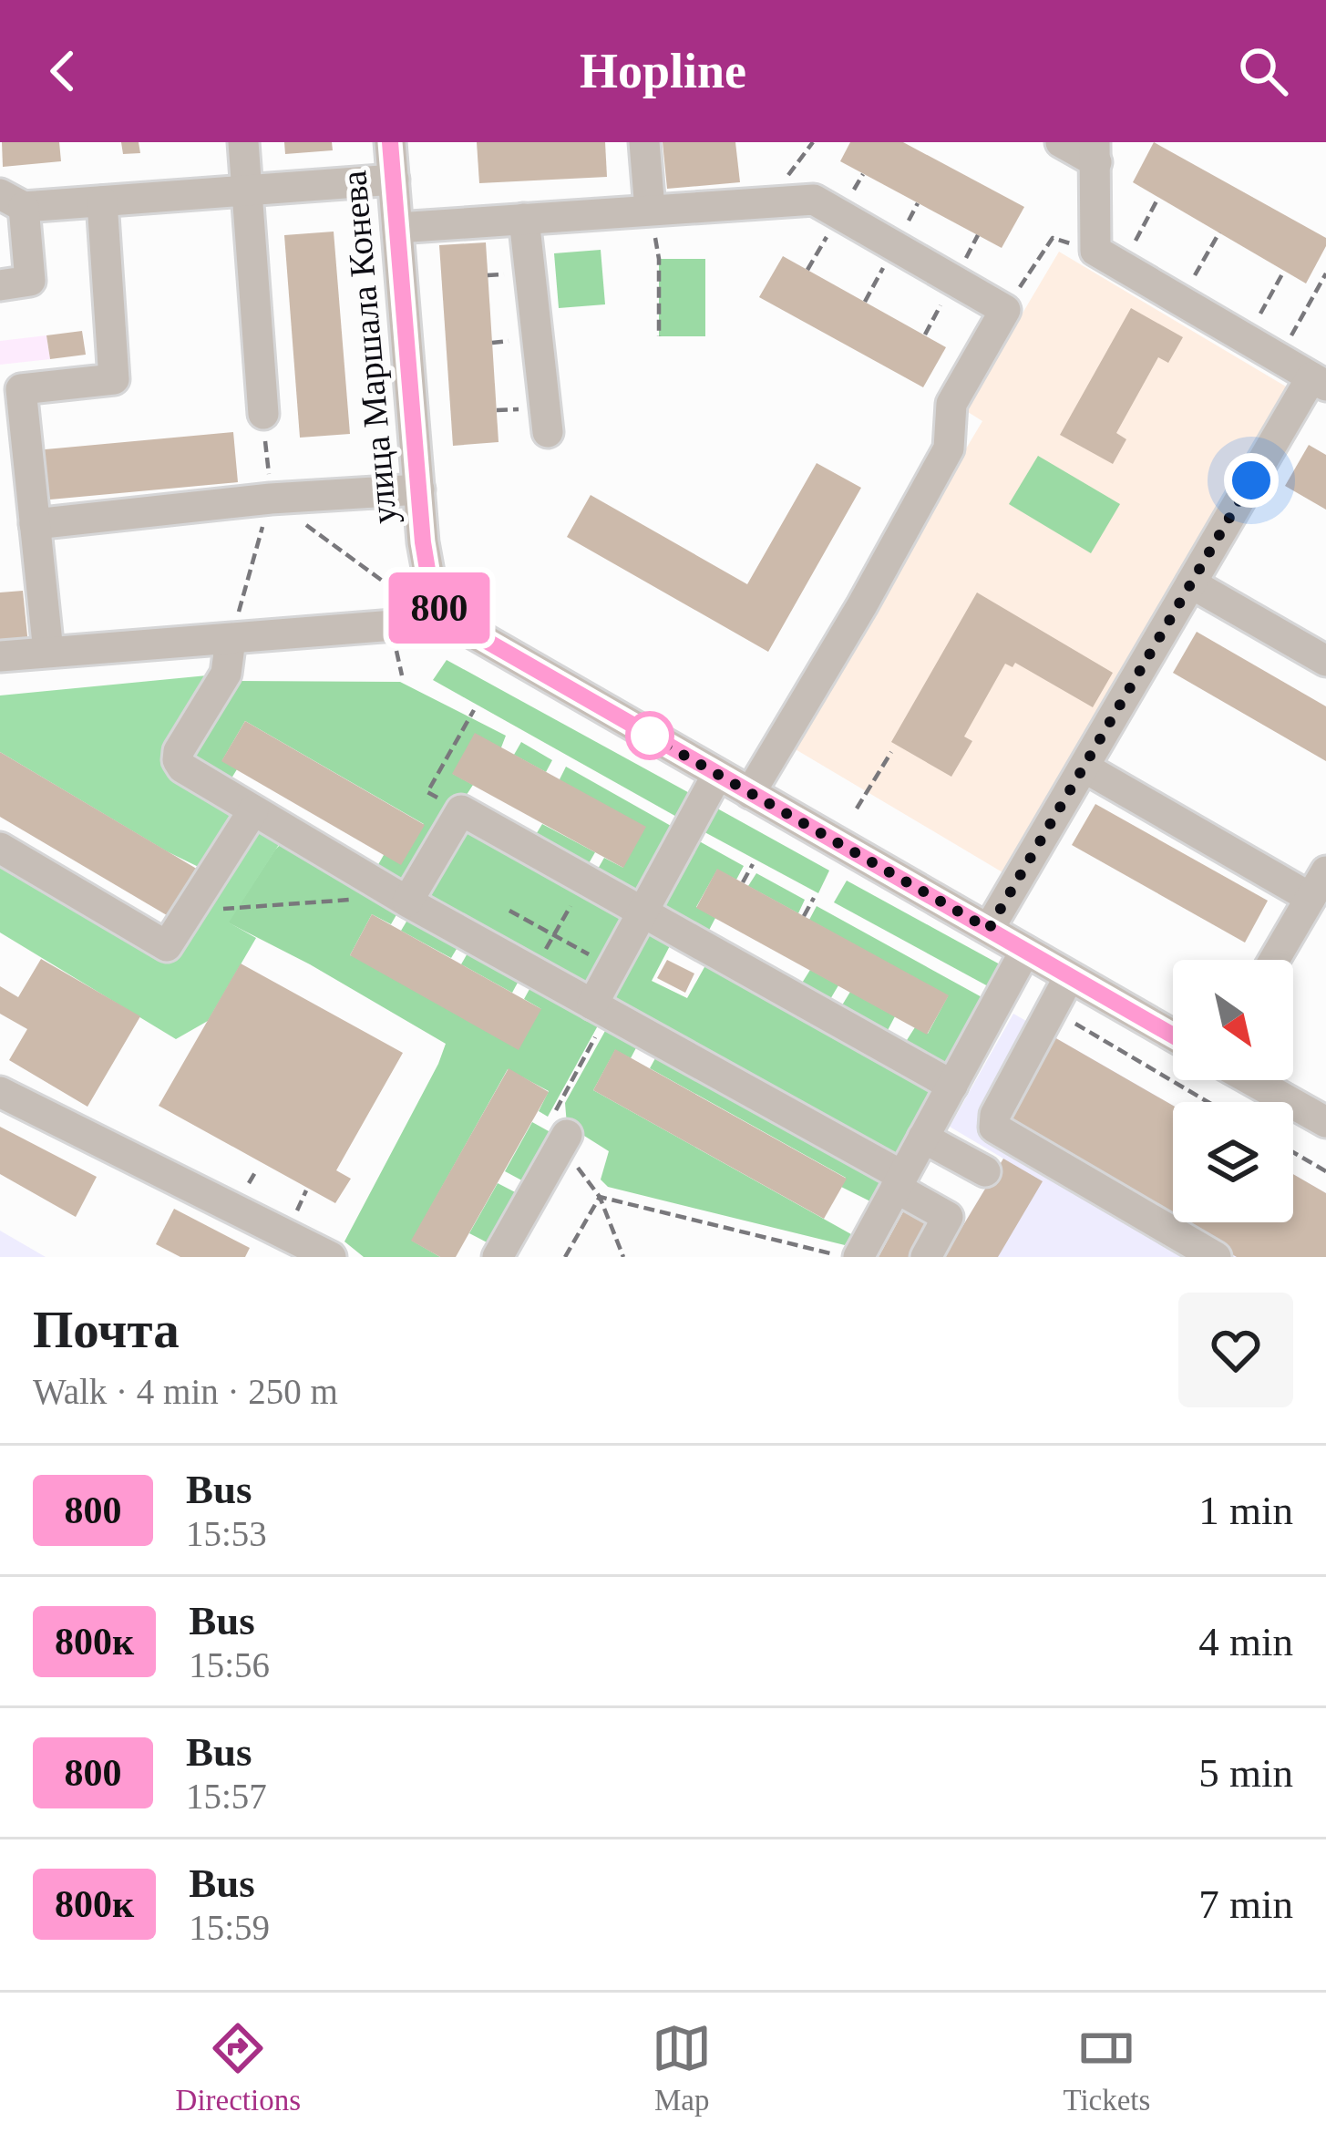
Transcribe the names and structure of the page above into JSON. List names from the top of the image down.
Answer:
{
  "streets": {
    "street": ["улица Маршала Конева"]
  },
  "lines": ["bus line 800"],
  "north": "bottom right",
  "page": {
    "header": "Hopline",
    "on_map": "800",
    "heading": ["Почта", "Walk · 4 min · 250 m"],
    "list": [
      {
        "mark": "800",
        "name": "Bus",
        "note": "15:53",
        "value": "1 min"
      },
      {
        "mark": "800к",
        "name": "Bus",
        "note": "15:56",
        "value": "4 min"
      },
      {
        "mark": "800",
        "name": "Bus",
        "note": "15:57",
        "value": "5 min"
      },
      {
        "mark": "800к",
        "name": "Bus",
        "note": "15:59",
        "value": "7 min"
      }
    ],
    "tabs": ["Directions", "Map", "Tickets"]
  }
}
